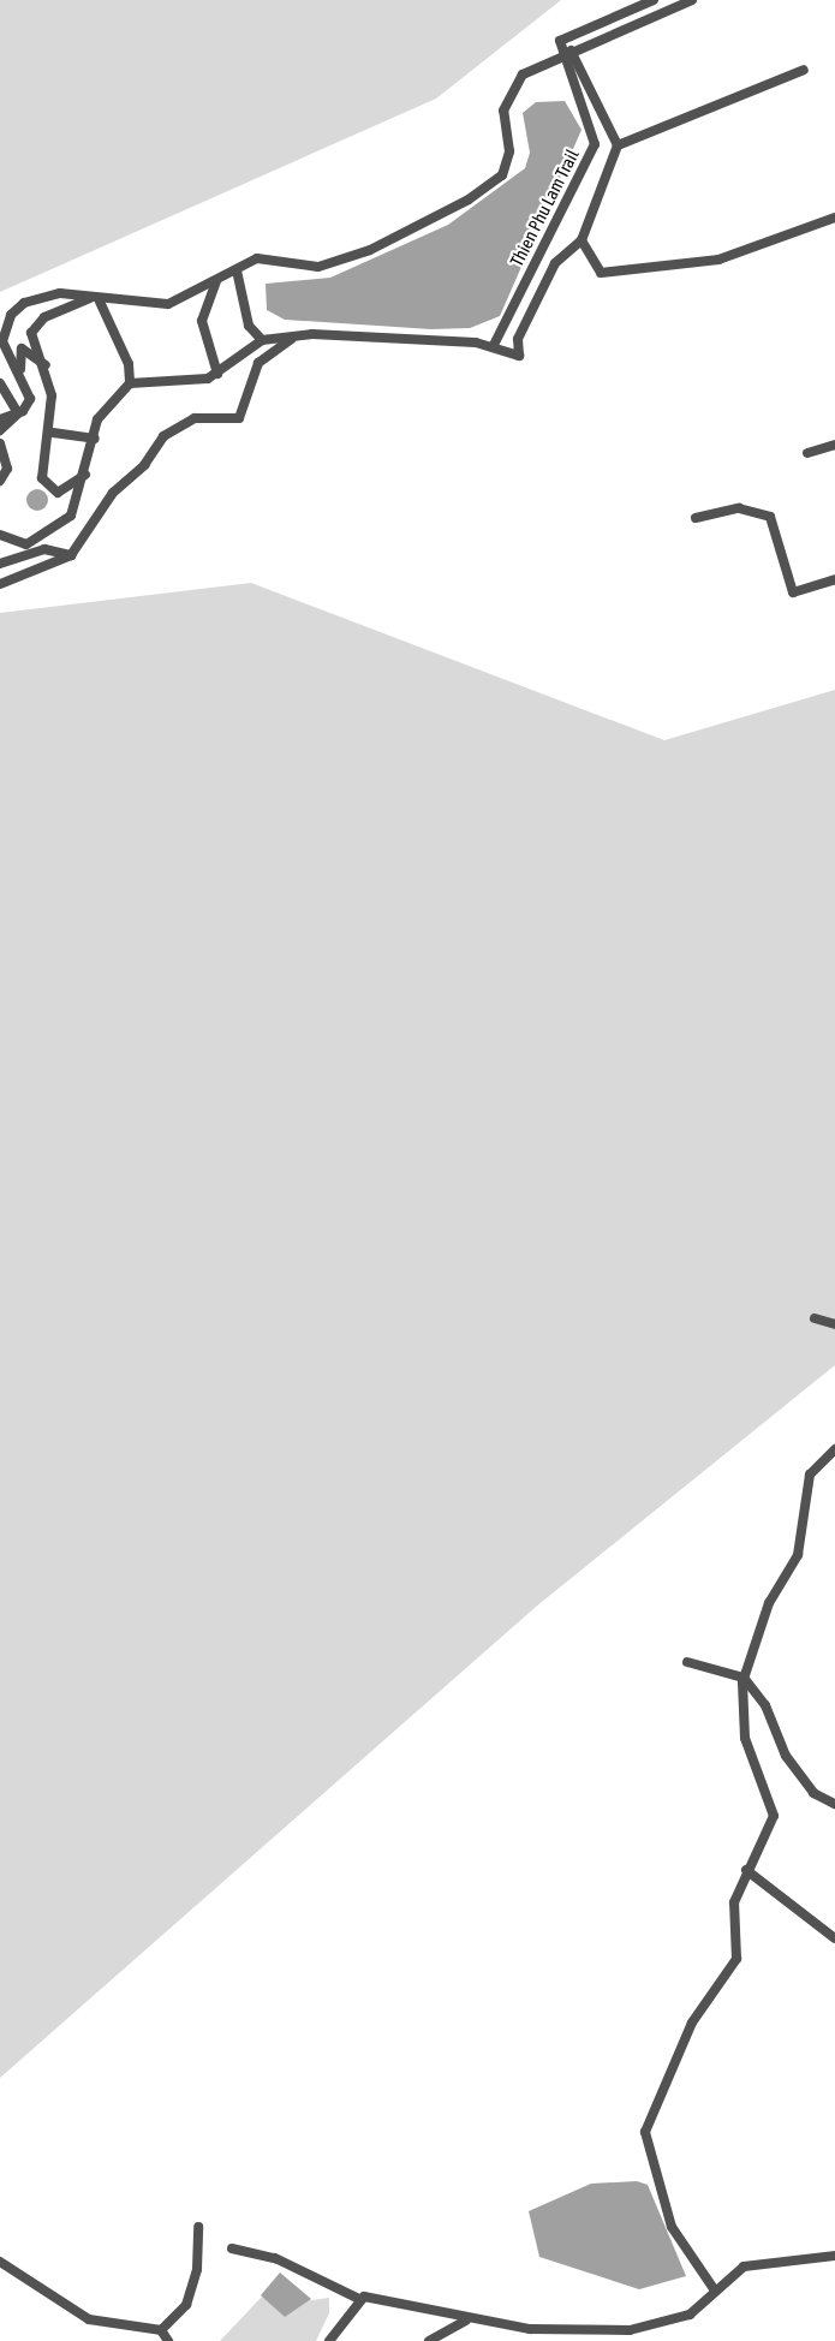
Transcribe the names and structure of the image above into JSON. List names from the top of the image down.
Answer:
{
  "streets": {
    "street": ["Thien Phu Lam Trail"]
  }
}
